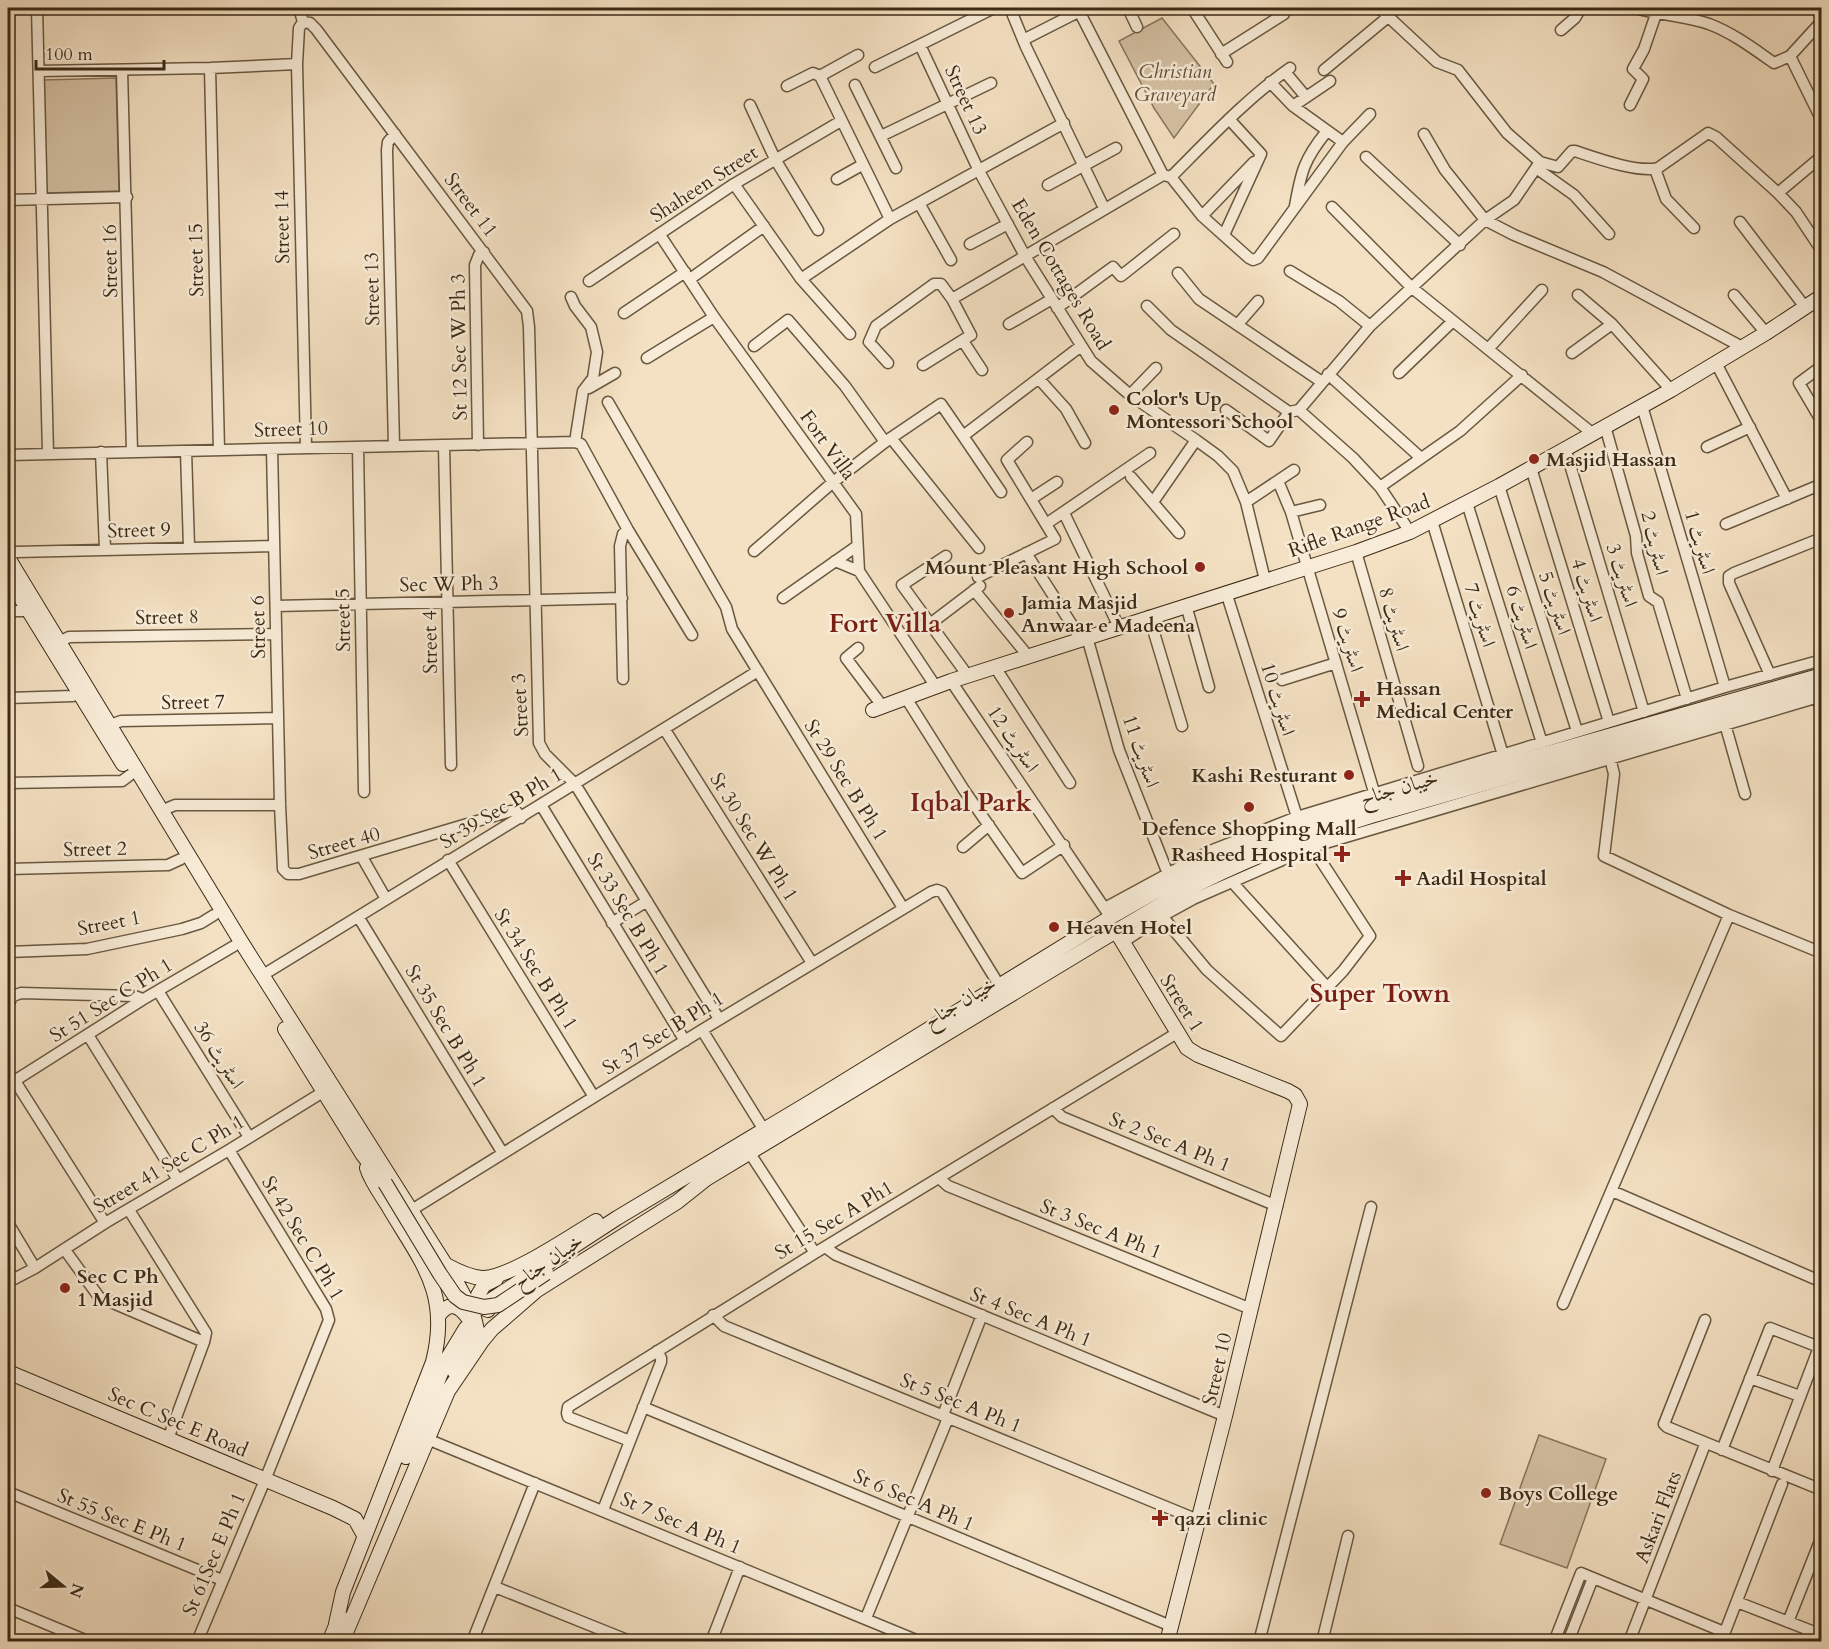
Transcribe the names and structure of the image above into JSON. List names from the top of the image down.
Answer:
{
  "streets": {
    "main road": [
      "Street 10",
      "Rifle Range Road",
      "خیبان جناح",
      "Street 1",
      "Sec C Sec E Road"
    ],
    "street": [
      "Street 13",
      "Shaheen Street",
      "Street 11",
      "Street 14",
      "Street 15",
      "Street 16",
      "Eden Cottages Road",
      "St 12 Sec W Ph 3",
      "Fort Villa",
      "Street 9",
      "اسٹریٹ 1",
      "اسٹریٹ 2",
      "اسٹریٹ 3",
      "Sec W Ph 3",
      "اسٹریٹ 4",
      "اسٹریٹ 5",
      "اسٹریٹ 7",
      "Street 8",
      "اسٹریٹ 6",
      "اسٹریٹ 8",
      "Street 5",
      "Street 6",
      "اسٹریٹ 9",
      "Street 4",
      "اسٹریٹ 10",
      "Street 7",
      "Street 3",
      "اسٹریٹ 12",
      "اسٹریٹ 11",
      "St 29 Sec B Ph 1",
      "St 39 Sec B Ph 1",
      "St 30 Sec W Ph 1",
      "Street 40",
      "Street 2",
      "St 33 Sec B Ph 1",
      "St 34 Sec B Ph 1",
      "St 51 Sec C Ph 1",
      "St 35 Sec B Ph 1",
      "St 37 Sec B Ph 1",
      "اسٹریٹ 36",
      "St 2 Sec A Ph 1",
      "Street 41 Sec C Ph 1",
      "St 15 Sec A Ph1",
      "St 3 Sec A Ph 1",
      "St 42 Sec C Ph 1",
      "St 4 Sec A Ph 1",
      "St 5 Sec A Ph 1",
      "St 6 Sec A Ph 1",
      "Askari Flats",
      "St 55 Sec E Ph 1",
      "St 7 Sec A Ph 1",
      "St 61Sec E Ph 1"
    ]
  },
  "crossings": [
    ["Street 13", "Street 11"],
    ["Street 13", "Eden Cottages Road"],
    ["Street 13", "Street 10"],
    ["Shaheen Street", "Fort Villa"],
    ["Street 11", "Street 14"],
    ["Street 11", "St 12 Sec W Ph 3"],
    ["Street 11", "Street 10"],
    ["Street 11", "Street 3"],
    ["Street 14", "Street 10"],
    ["Street 15", "Street 10"],
    ["Street 16", "Street 10"],
    ["Eden Cottages Road", "Rifle Range Road"],
    ["St 12 Sec W Ph 3", "Street 10"],
    ["Street 10", "Street 5"],
    ["Street 10", "Street 6"],
    ["Street 10", "Street 4"],
    ["Street 10", "Street 3"],
    ["Street 10", "Street 1"],
    ["Street 10", "St 2 Sec A Ph 1"],
    ["Street 10", "St 3 Sec A Ph 1"],
    ["Street 10", "St 4 Sec A Ph 1"],
    ["Street 10", "St 5 Sec A Ph 1"],
    ["Street 10", "St 6 Sec A Ph 1"],
    ["Fort Villa", "Rifle Range Road"],
    ["Rifle Range Road", "اسٹریٹ 1"],
    ["Rifle Range Road", "اسٹریٹ 2"],
    ["Rifle Range Road", "اسٹریٹ 3"],
    ["Rifle Range Road", "اسٹریٹ 4"],
    ["Rifle Range Road", "اسٹریٹ 5"],
    ["Rifle Range Road", "اسٹریٹ 7"],
    ["Rifle Range Road", "اسٹریٹ 6"],
    ["Rifle Range Road", "اسٹریٹ 8"],
    ["Rifle Range Road", "اسٹریٹ 9"],
    ["Rifle Range Road", "اسٹریٹ 10"],
    ["Rifle Range Road", "اسٹریٹ 12"],
    ["Rifle Range Road", "اسٹریٹ 11"],
    ["Street 9", "Street 6"],
    ["Sec W Ph 3", "Street 5"],
    ["Sec W Ph 3", "Street 6"],
    ["Sec W Ph 3", "Street 4"],
    ["Sec W Ph 3", "Street 3"],
    ["Street 8", "Street 6"],
    ["Street 6", "Street 7"],
    ["Street 6", "Street 40"],
    ["Street 3", "St 39 Sec B Ph 1"],
    ["Street 3", "St 37 Sec B Ph 1"],
    ["اسٹریٹ 12", "خیبان جناح"],
    ["St 29 Sec B Ph 1", "St 39 Sec B Ph 1"],
    ["St 29 Sec B Ph 1", "St 37 Sec B Ph 1"],
    ["خیبان جناح", "Street 1"],
    ["خیبان جناح", "St 37 Sec B Ph 1"],
    ["خیبان جناح", "St 7 Sec A Ph 1"],
    ["St 39 Sec B Ph 1", "St 30 Sec W Ph 1"],
    ["St 39 Sec B Ph 1", "Street 40"],
    ["St 39 Sec B Ph 1", "St 33 Sec B Ph 1"],
    ["St 39 Sec B Ph 1", "St 34 Sec B Ph 1"],
    ["St 39 Sec B Ph 1", "St 35 Sec B Ph 1"],
    ["St 30 Sec W Ph 1", "St 37 Sec B Ph 1"],
    ["St 33 Sec B Ph 1", "St 37 Sec B Ph 1"],
    ["Street 1", "St 15 Sec A Ph1"],
    ["St 34 Sec B Ph 1", "St 37 Sec B Ph 1"],
    ["St 51 Sec C Ph 1", "اسٹریٹ 36"],
    ["St 35 Sec B Ph 1", "St 37 Sec B Ph 1"],
    ["اسٹریٹ 36", "Street 41 Sec C Ph 1"],
    ["St 2 Sec A Ph 1", "St 15 Sec A Ph1"],
    ["Street 41 Sec C Ph 1", "St 42 Sec C Ph 1"],
    ["St 15 Sec A Ph1", "St 3 Sec A Ph 1"],
    ["St 15 Sec A Ph1", "St 4 Sec A Ph 1"],
    ["St 15 Sec A Ph1", "St 5 Sec A Ph 1"],
    ["St 42 Sec C Ph 1", "Sec C Sec E Road"],
    ["St 42 Sec C Ph 1", "St 61Sec E Ph 1"],
    ["Sec C Sec E Road", "St 61Sec E Ph 1"],
    ["St 55 Sec E Ph 1", "St 61Sec E Ph 1"]
  ],
  "districts": ["Fort Villa", "Iqbal Park", "Super Town"],
  "parks": ["Christian Graveyard"],
  "places": {
    "other": [
      "Color's Up Montessori School",
      "Masjid Hassan",
      "Mount Pleasant High School",
      "Jamia Masjid Anwaar e Madeena",
      "Kashi Resturant",
      "Defence Shopping Mall",
      "Heaven Hotel",
      "Sec C Ph 1 Masjid",
      "Boys College"
    ],
    "health": [
      "Hassan Medical Center",
      "Rasheed Hospital",
      "Aadil Hospital",
      "qazi clinic"
    ]
  },
  "scale_bar": "100 m",
  "north": "right"
}
